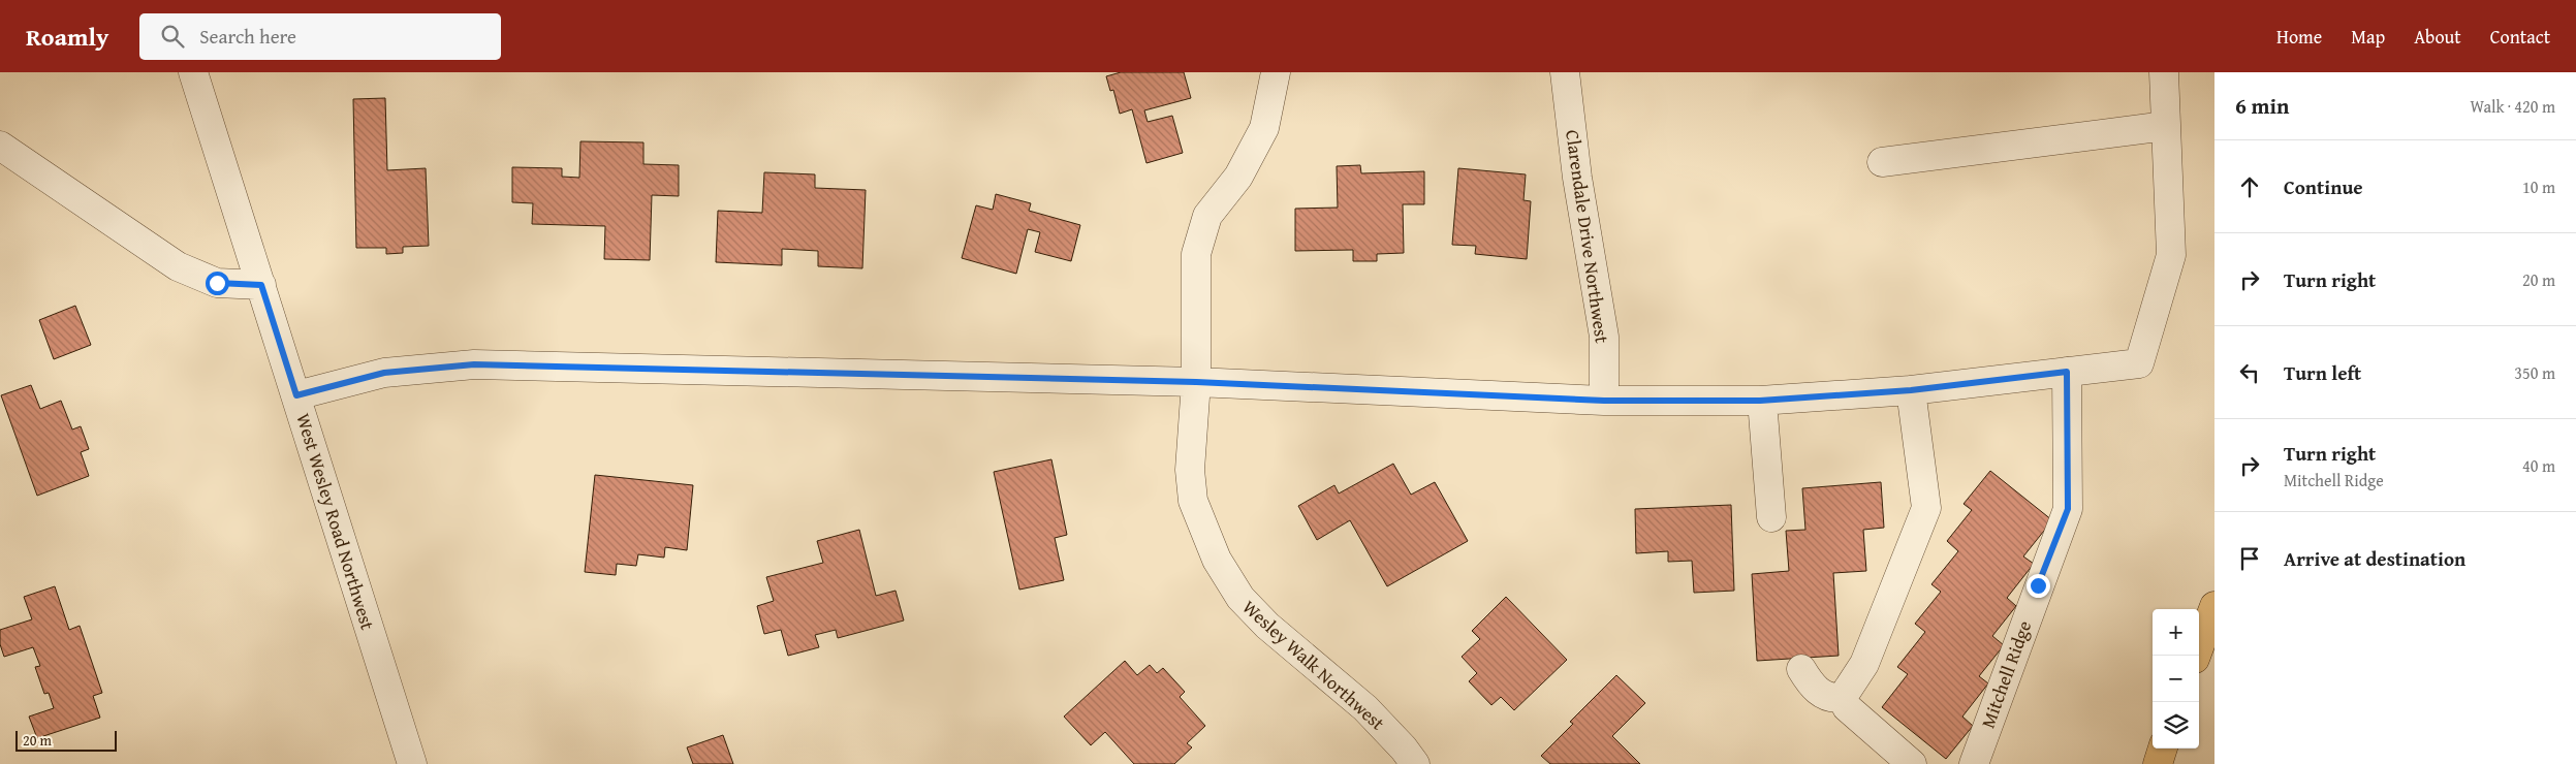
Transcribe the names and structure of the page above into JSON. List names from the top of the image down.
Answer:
{
  "streets": {
    "street": [
      "Clarendale Drive Northwest",
      "West Wesley Road Northwest",
      "Wesley Walk Northwest",
      "Mitchell Ridge"
    ]
  },
  "scale_bar": "20 m",
  "page": {
    "header": "Roamly",
    "search": "Search here",
    "nav": [
      "Home",
      "Map",
      "About",
      "Contact"
    ],
    "heading": ["6 min", "Walk · 420 m"],
    "list": [
      ["Continue", "10 m"],
      ["Turn right", "20 m"],
      ["Turn left", "350 m"],
      ["Turn right", "Mitchell Ridge", "40 m"],
      "Arrive at destination"
    ],
    "map_buttons": ["+", "−"],
    "scale": "20 m"
  }
}
